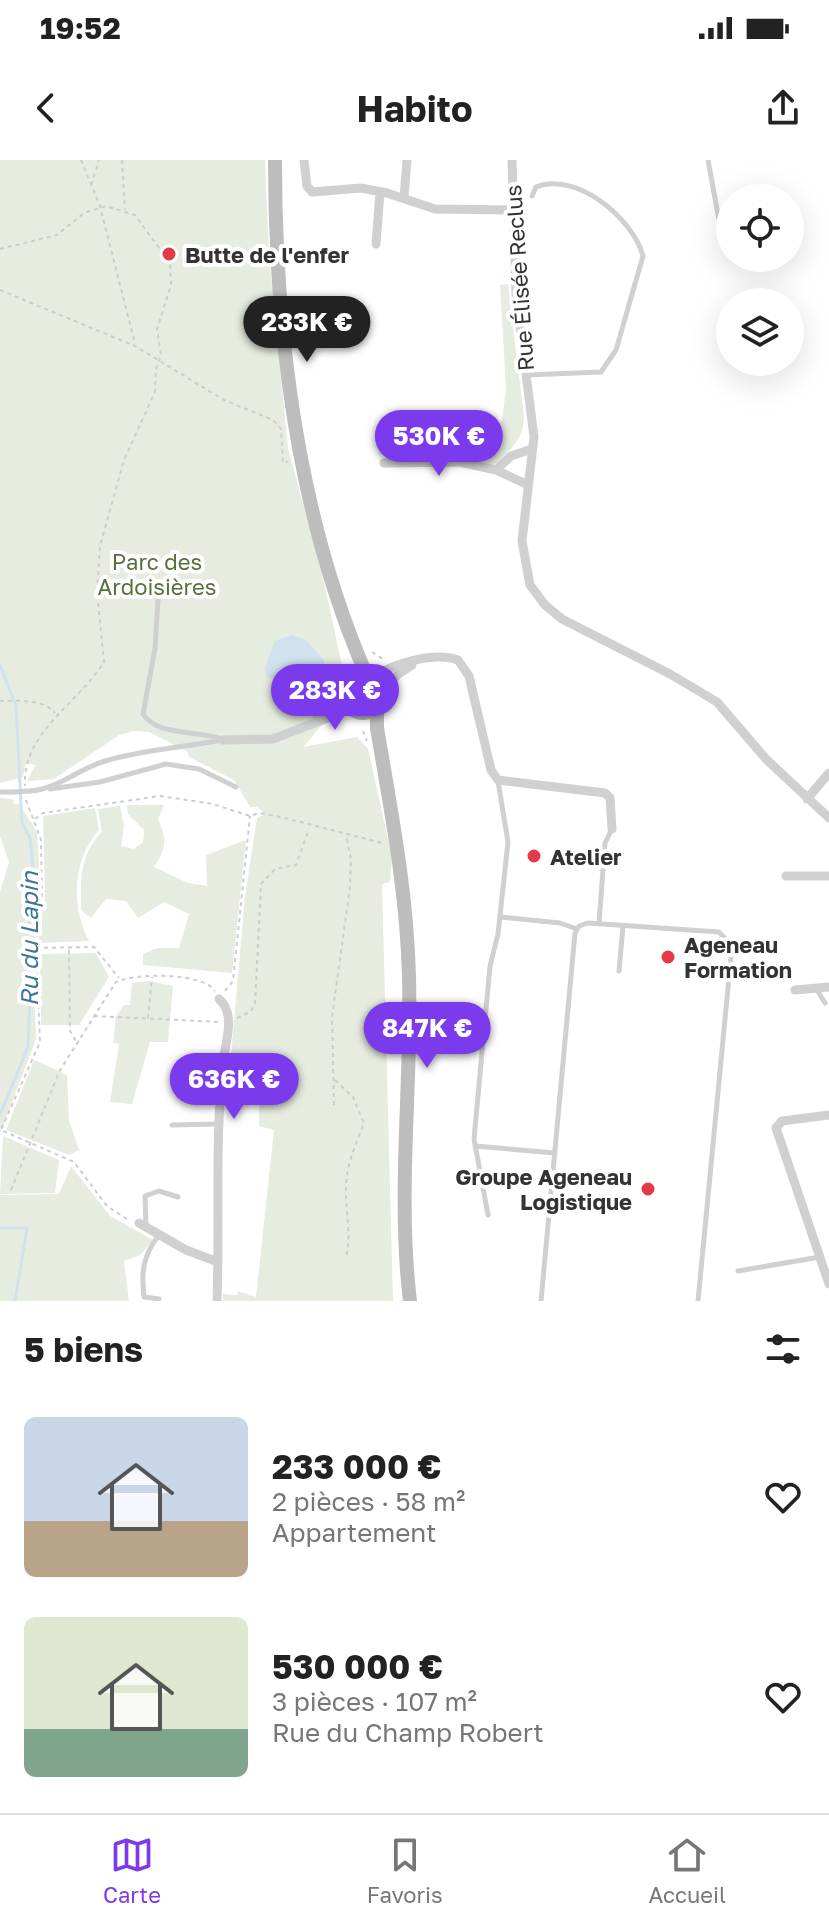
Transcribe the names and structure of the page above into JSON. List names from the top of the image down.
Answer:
{
  "streets": {
    "street": ["Rue Élisée Reclus"]
  },
  "water": ["Ru du Lapin"],
  "parks": ["Parc des Ardoisières"],
  "places": [
    "Butte de l'enfer",
    "Atelier",
    "Ageneau Formation",
    "Groupe Ageneau Logistique"
  ],
  "page": {
    "status": "19:52",
    "header": "Habito",
    "price": [
      "233K €",
      "530K €",
      "283K €",
      "847K €",
      "636K €"
    ],
    "heading": "5 biens",
    "list": [
      {
        "name": "233 000 €",
        "note": "2 pièces · 58 m² · Appartement"
      },
      {
        "name": "530 000 €",
        "note": "3 pièces · 107 m² · Rue du Champ Robert"
      }
    ],
    "tabs": ["Carte", "Favoris", "Accueil"]
  }
}
